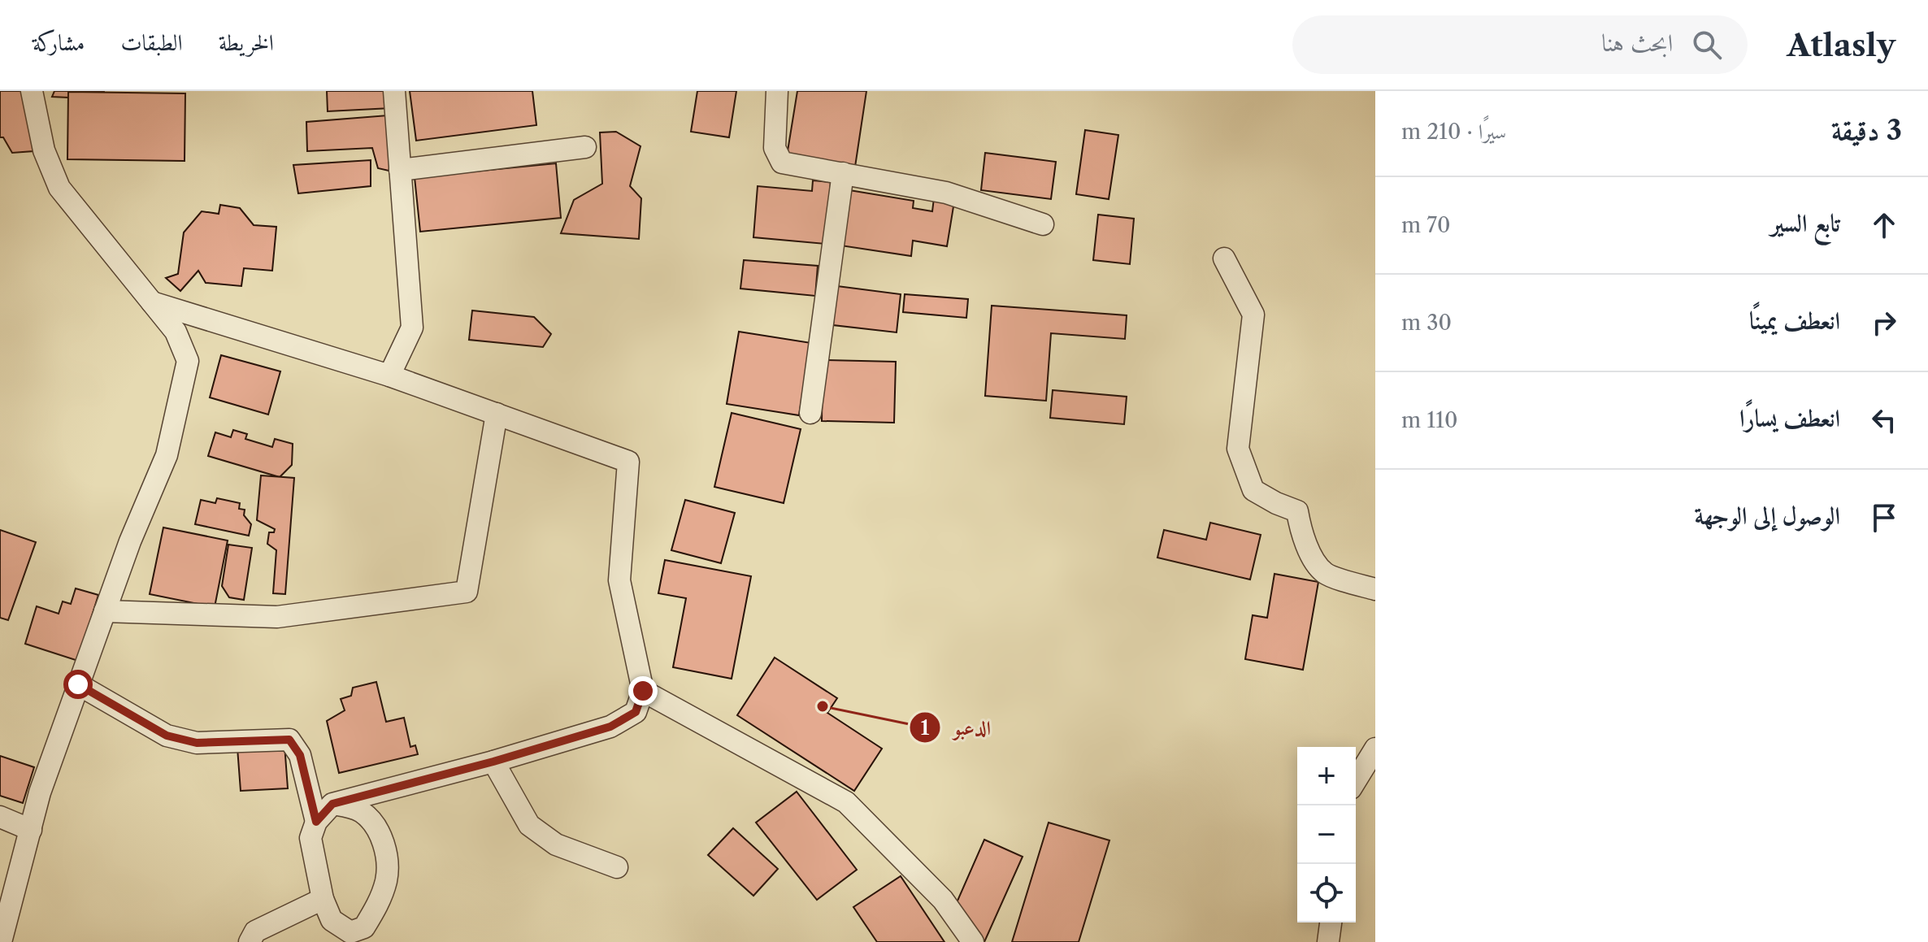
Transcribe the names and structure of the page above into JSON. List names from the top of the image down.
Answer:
{
  "places": ["الدعبو"],
  "page": {
    "header": "Atlasly",
    "search": "ابحث هنا",
    "nav": ["الخريطة", "الطبقات", "مشاركة"],
    "heading": ["3 دقيقة", "سيرًا · 210 m"],
    "list": [
      ["تابع السير", "70 m"],
      ["انعطف يمينًا", "30 m"],
      ["انعطف يسارًا", "110 m"],
      "الوصول إلى الوجهة"
    ],
    "map_buttons": ["+", "−"]
  }
}
